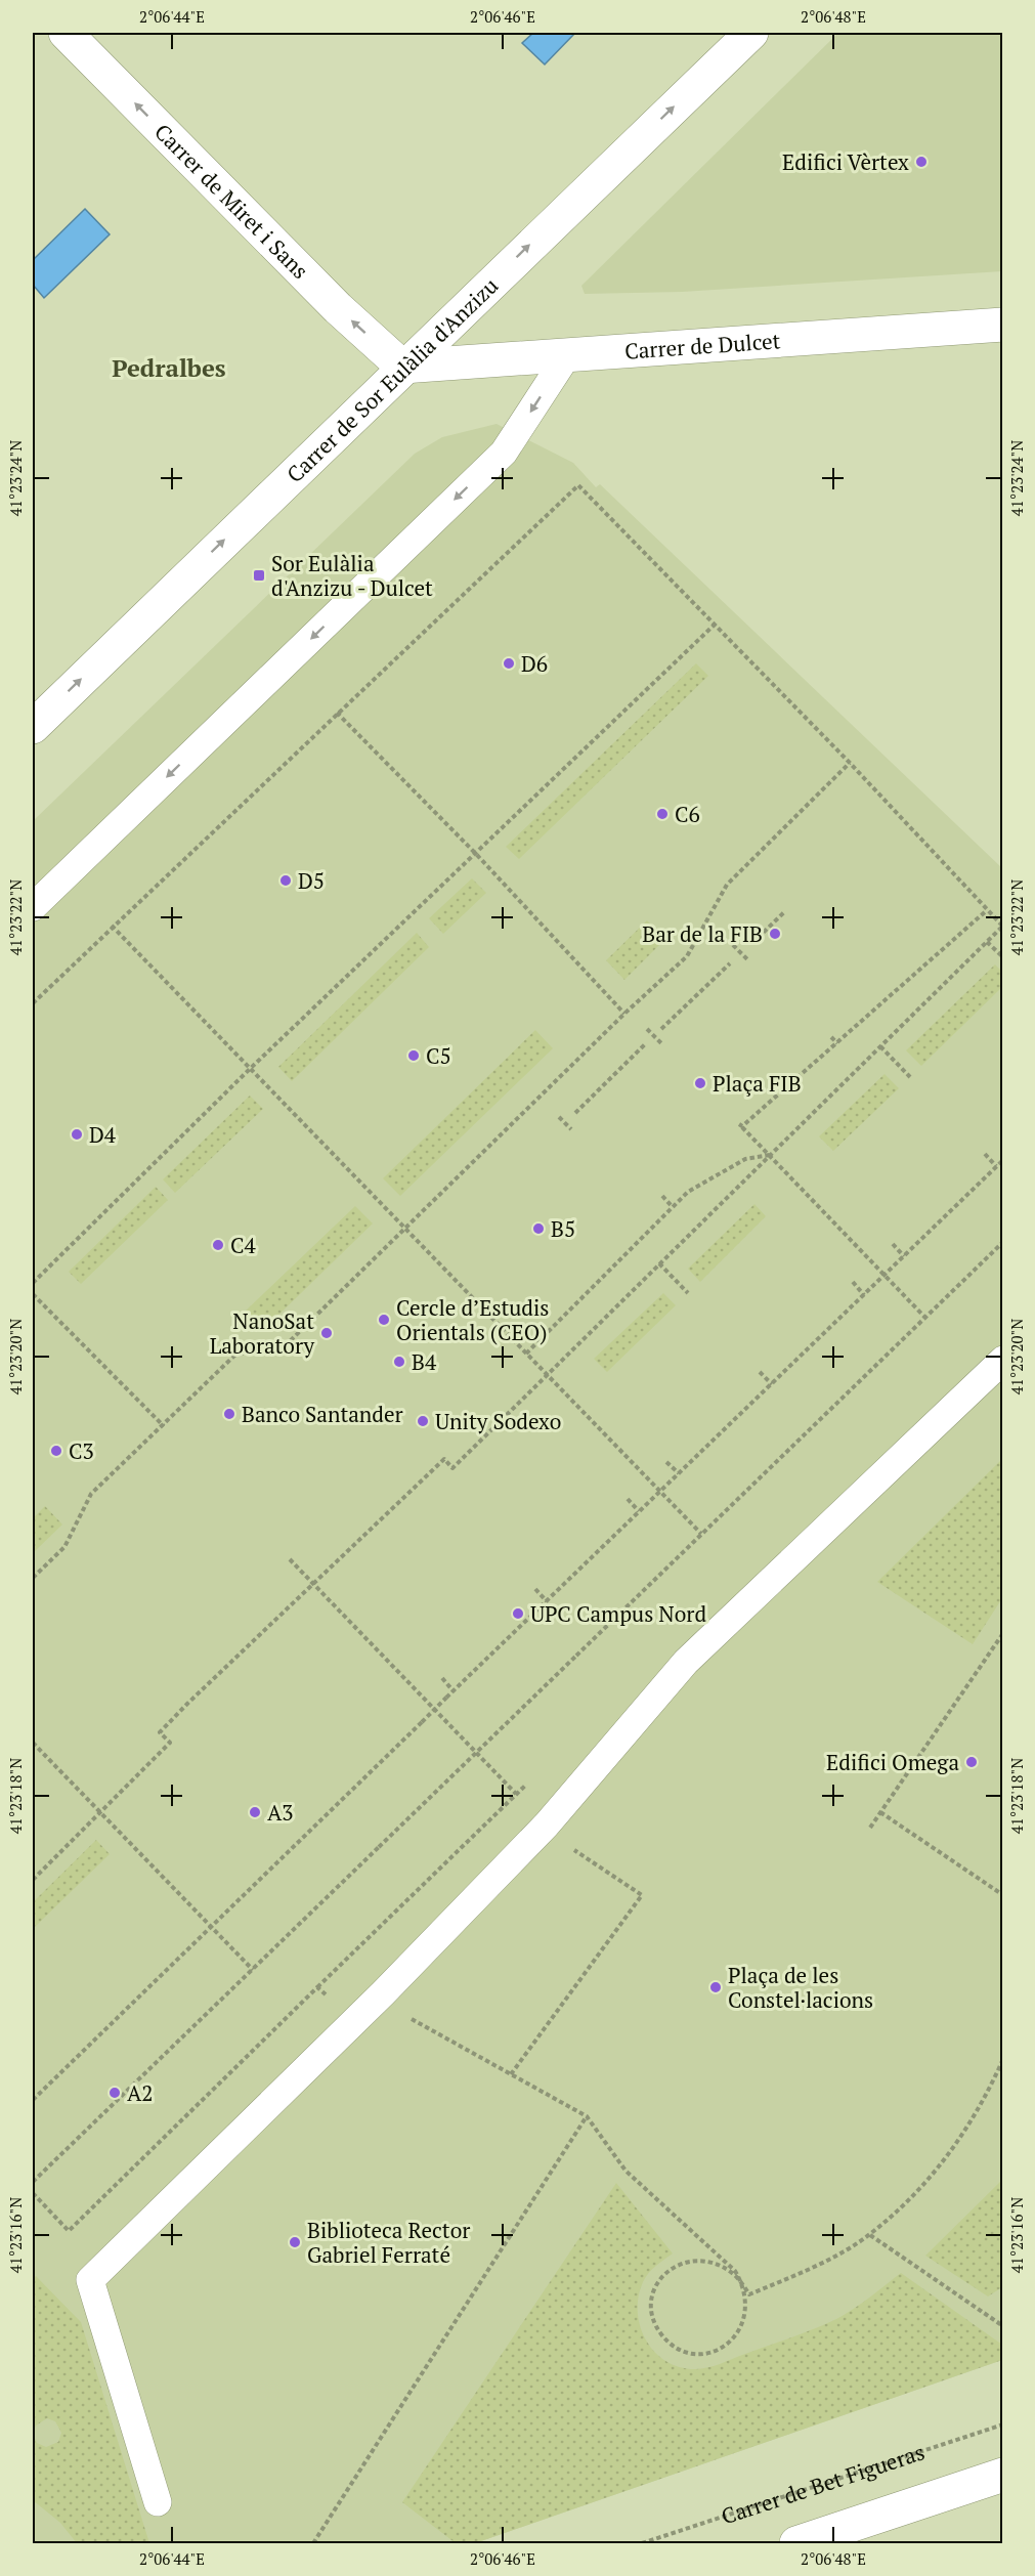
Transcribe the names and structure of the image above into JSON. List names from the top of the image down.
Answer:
{
  "streets": {
    "street": ["Carrer de Miret i Sans", "Carrer de Dulcet", "Carrer de Sor Eulàlia d'Anzizu"],
    "path": ["Carrer de Bet Figueras"]
  },
  "crossings": [
    ["Carrer de Miret i Sans", "Carrer de Dulcet"],
    ["Carrer de Miret i Sans", "Carrer de Sor Eulàlia d'Anzizu"],
    ["Carrer de Dulcet", "Carrer de Sor Eulàlia d'Anzizu"]
  ],
  "one_way": ["Carrer de Miret i Sans", "Carrer de Sor Eulàlia d'Anzizu"],
  "districts": ["Pedralbes"],
  "places": {
    "other": [
      "Edifici Vèrtex",
      "D6",
      "C6",
      "D5",
      "Bar de la FIB",
      "C5",
      "Plaça FIB",
      "D4",
      "B5",
      "C4",
      "Cercle d’Estudis Orientals (CEO)",
      "NanoSat Laboratory",
      "B4",
      "Banco Santander",
      "Unity Sodexo",
      "C3",
      "UPC Campus Nord",
      "Edifici Omega",
      "A3",
      "Plaça de les Constel·lacions",
      "A2",
      "Biblioteca Rector Gabriel Ferraté"
    ],
    "transit": ["Sor Eulàlia d'Anzizu - Dulcet"]
  },
  "coordinates": [
    "2°06'44\"E",
    "2°06'46\"E",
    "2°06'48\"E",
    "41°23'24\"N",
    "41°23'22\"N",
    "41°23'20\"N",
    "41°23'18\"N",
    "41°23'16\"N"
  ]
}
